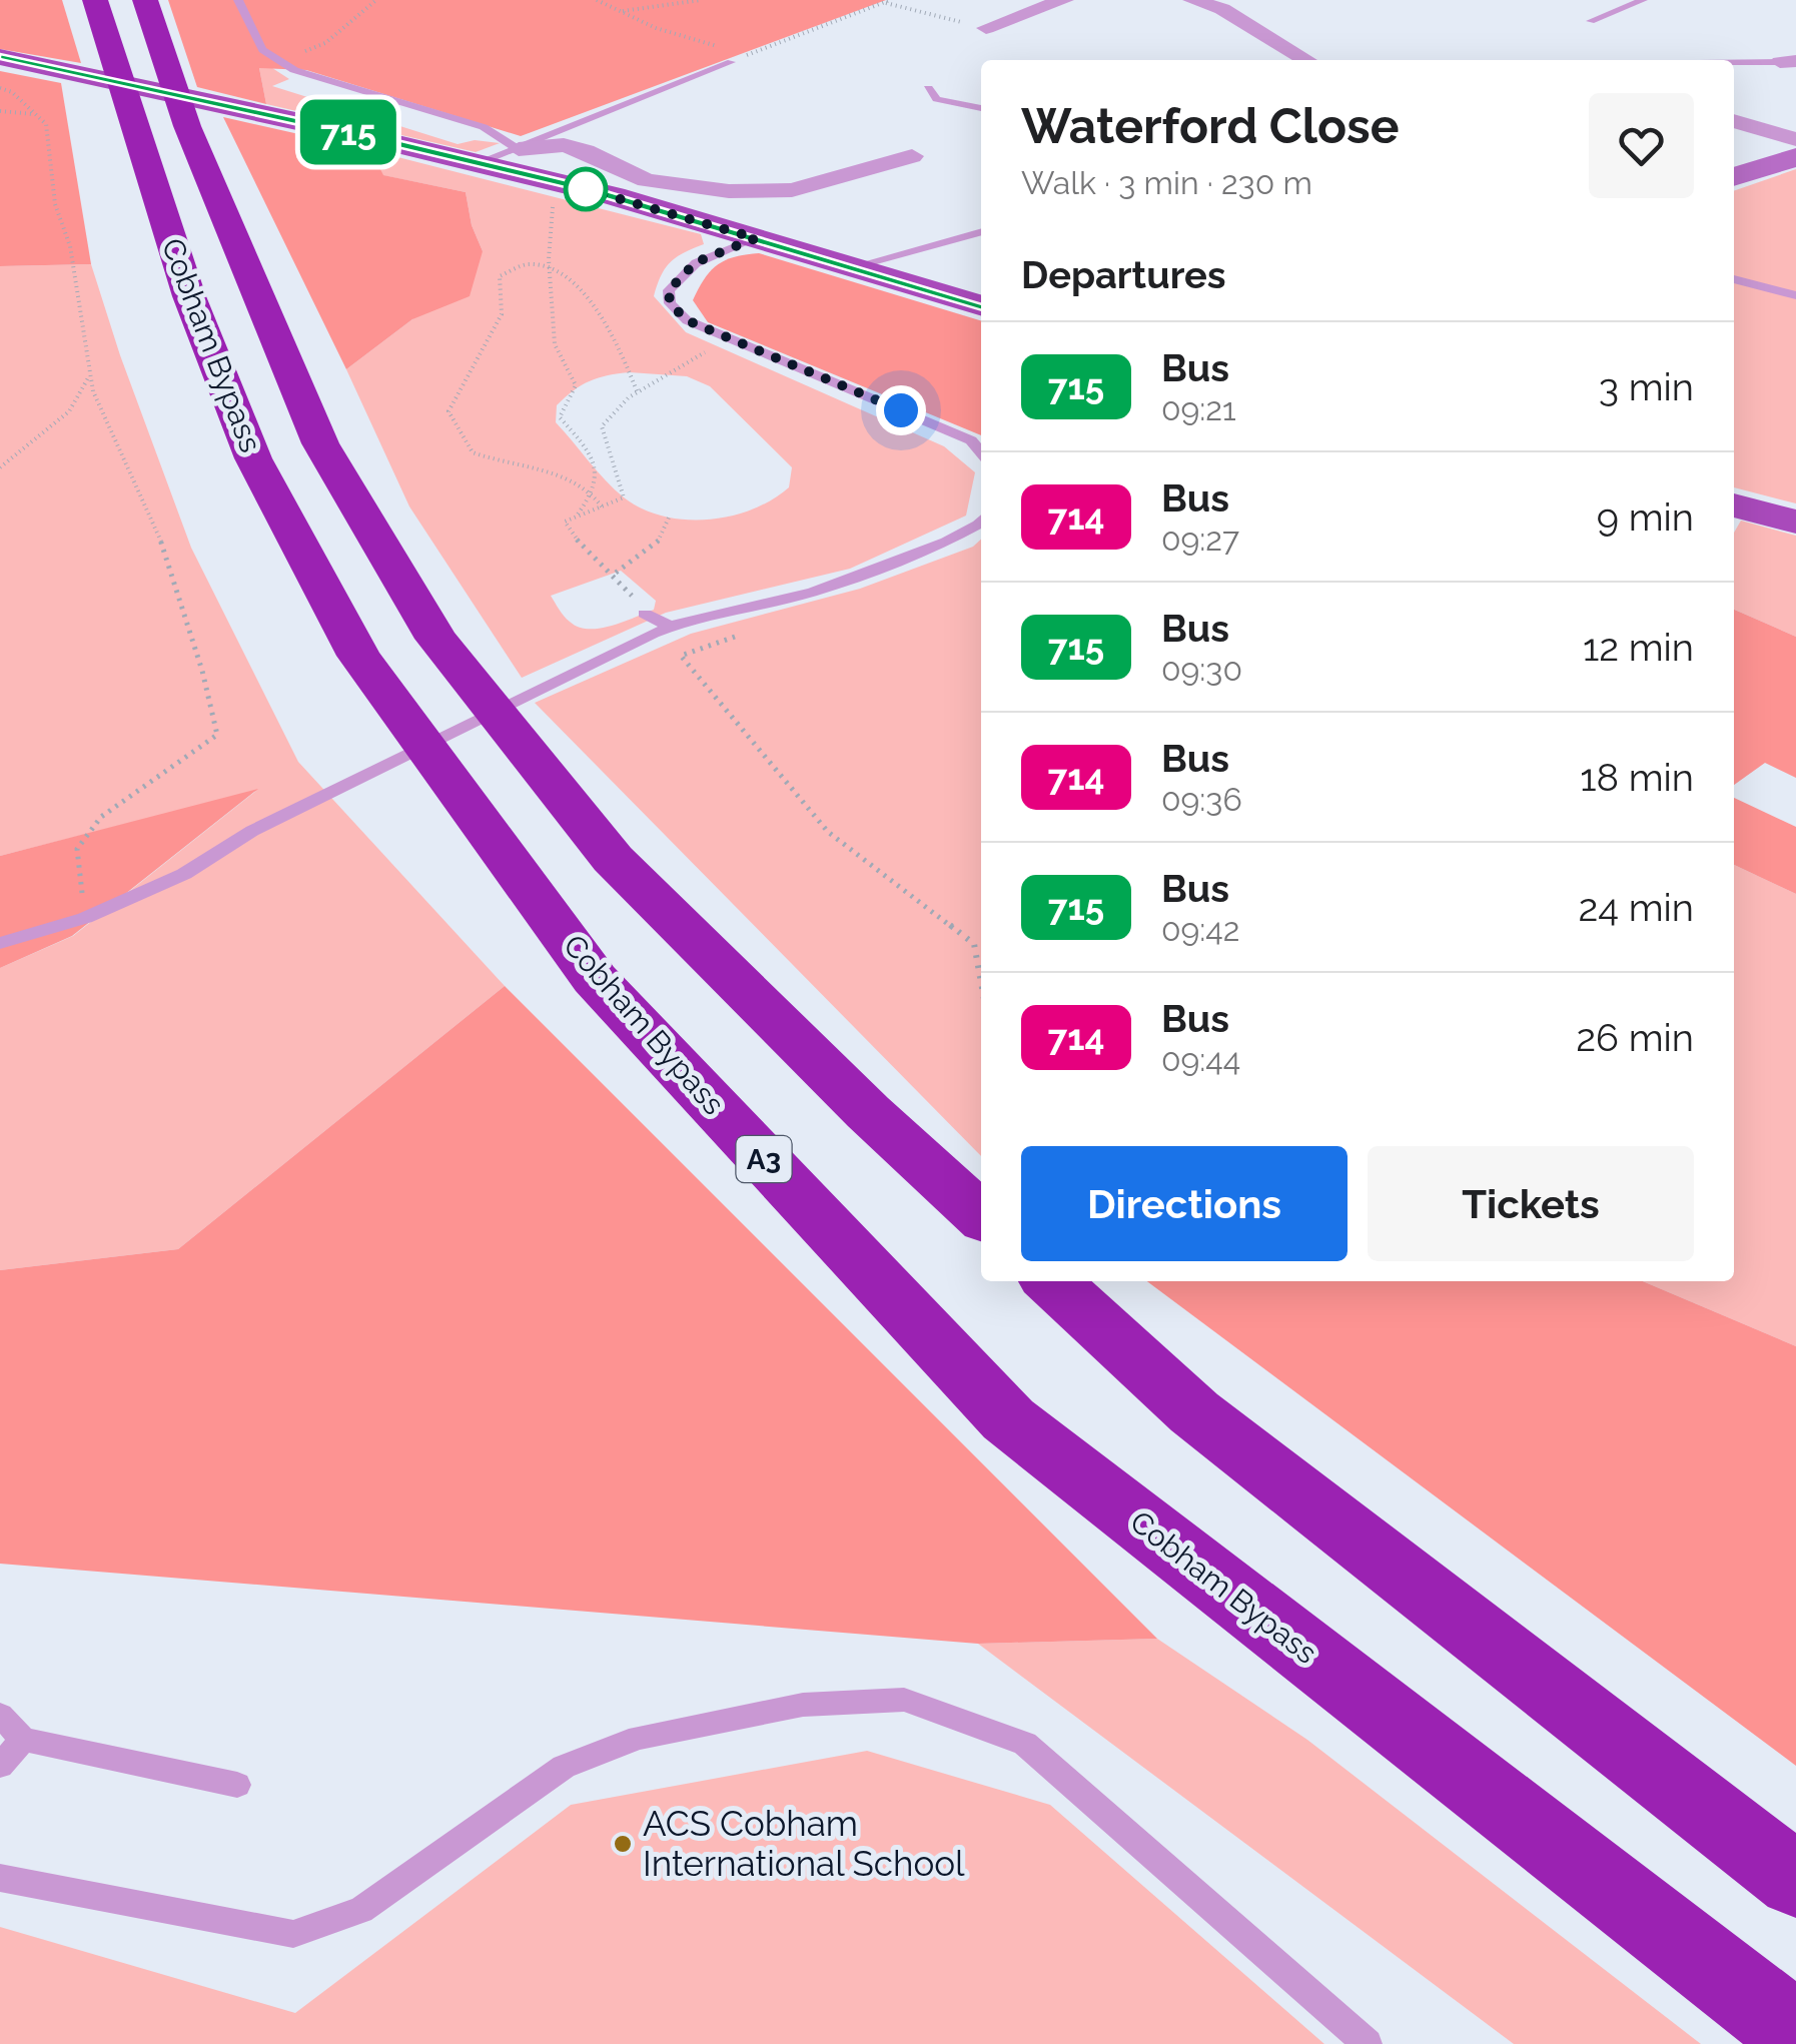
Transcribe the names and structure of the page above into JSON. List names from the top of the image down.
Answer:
{
  "streets": {
    "highway": ["Cobham Bypass", "A3"]
  },
  "places": ["ACS Cobham International School"],
  "lines": ["bus line 715"],
  "page": {
    "on_map": "715",
    "heading": [
      ["Waterford Close", "Walk · 3 min · 230 m"],
      "Departures"
    ],
    "list": [
      {
        "mark": "715",
        "name": "Bus",
        "note": "09:21",
        "value": "3 min"
      },
      {
        "mark": "714",
        "name": "Bus",
        "note": "09:27",
        "value": "9 min"
      },
      {
        "mark": "715",
        "name": "Bus",
        "note": "09:30",
        "value": "12 min"
      },
      {
        "mark": "714",
        "name": "Bus",
        "note": "09:36",
        "value": "18 min"
      },
      {
        "mark": "715",
        "name": "Bus",
        "note": "09:42",
        "value": "24 min"
      },
      {
        "mark": "714",
        "name": "Bus",
        "note": "09:44",
        "value": "26 min"
      }
    ],
    "buttons": ["Directions", "Tickets"]
  }
}
